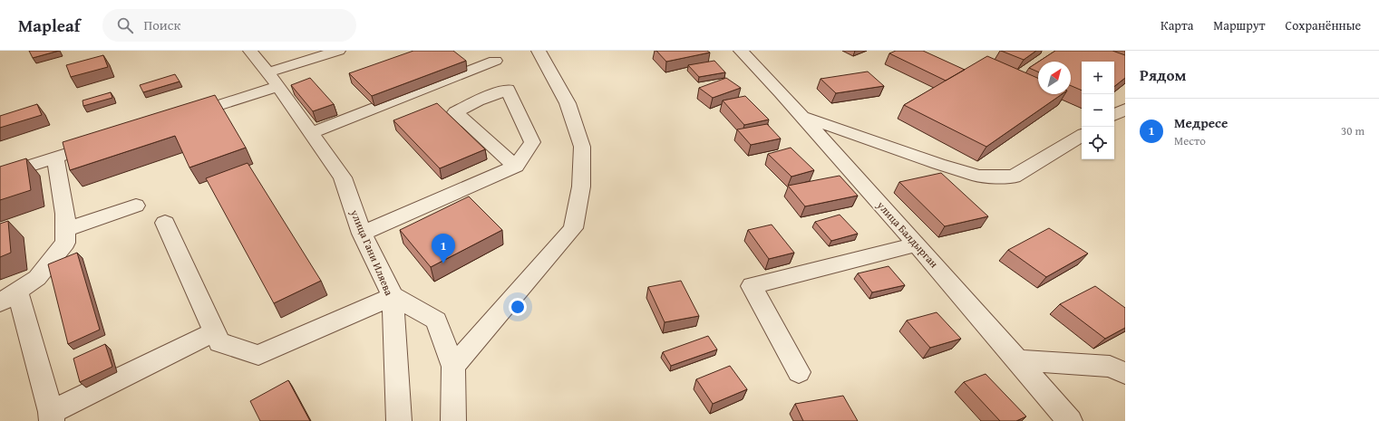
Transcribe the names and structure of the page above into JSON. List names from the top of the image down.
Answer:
{
  "streets": {
    "street": ["улица Балдырган", "улица Гани Иляева"]
  },
  "north": "top right",
  "page": {
    "header": "Mapleaf",
    "search": "Поиск",
    "nav": ["Карта", "Маршрут", "Сохранённые"],
    "heading": "Рядом",
    "map_buttons": ["+", "−"],
    "list": [
      {
        "mark": "1",
        "name": "Медресе",
        "note": "Место",
        "value": "30 m"
      }
    ],
    "pins": "1"
  }
}
